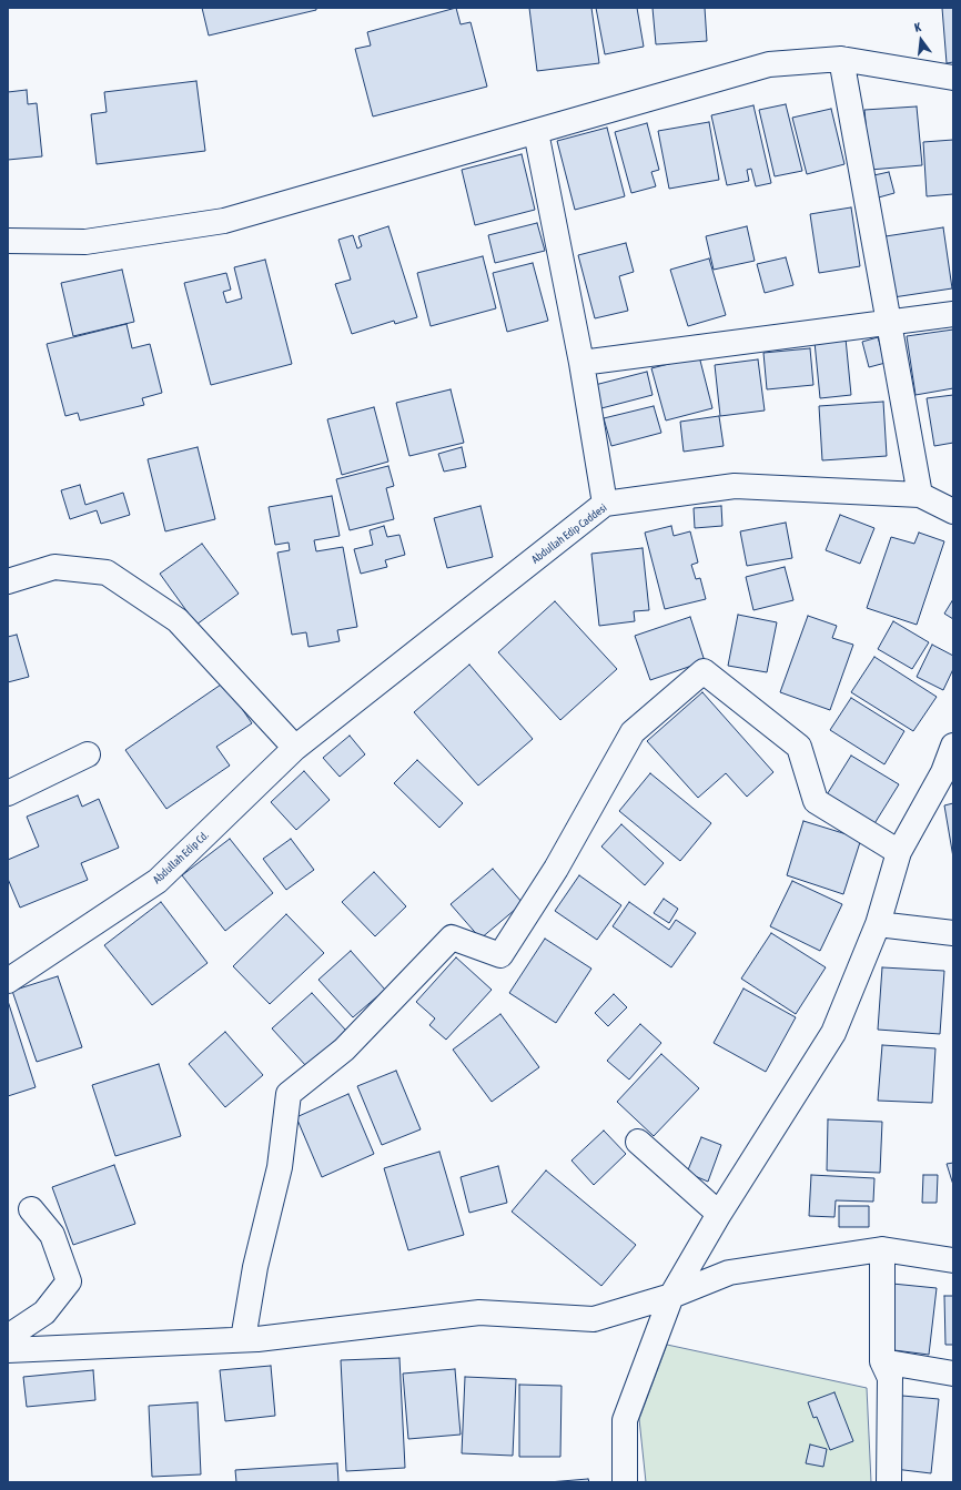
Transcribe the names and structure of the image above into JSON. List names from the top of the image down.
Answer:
{
  "streets": {
    "street": ["Abdullah Edip Caddesi", "Abdullah Edip Cd."]
  },
  "crossings": [
    ["Abdullah Edip Caddesi", "Abdullah Edip Cd."]
  ],
  "north": "top"
}
